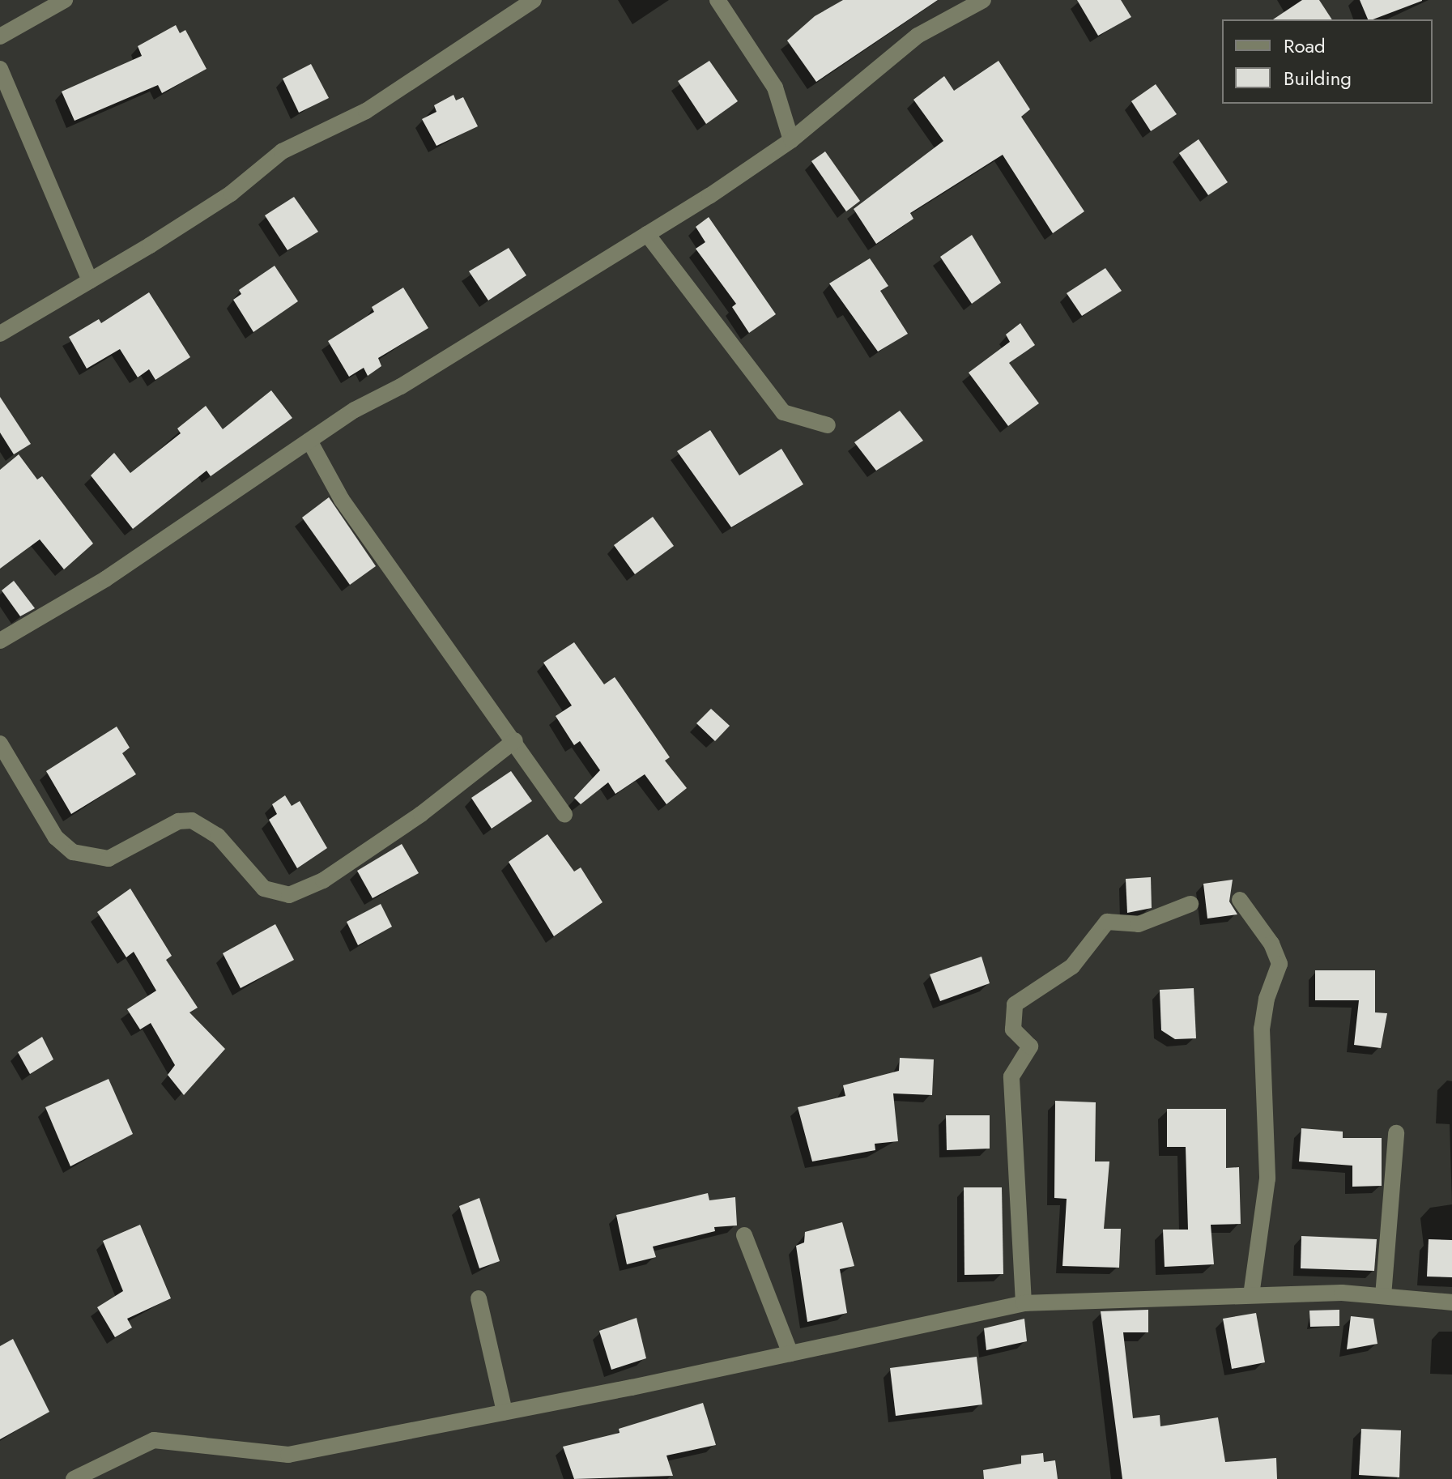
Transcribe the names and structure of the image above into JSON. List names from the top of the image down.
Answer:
{
  "legend": ["Road", "Building"]
}
